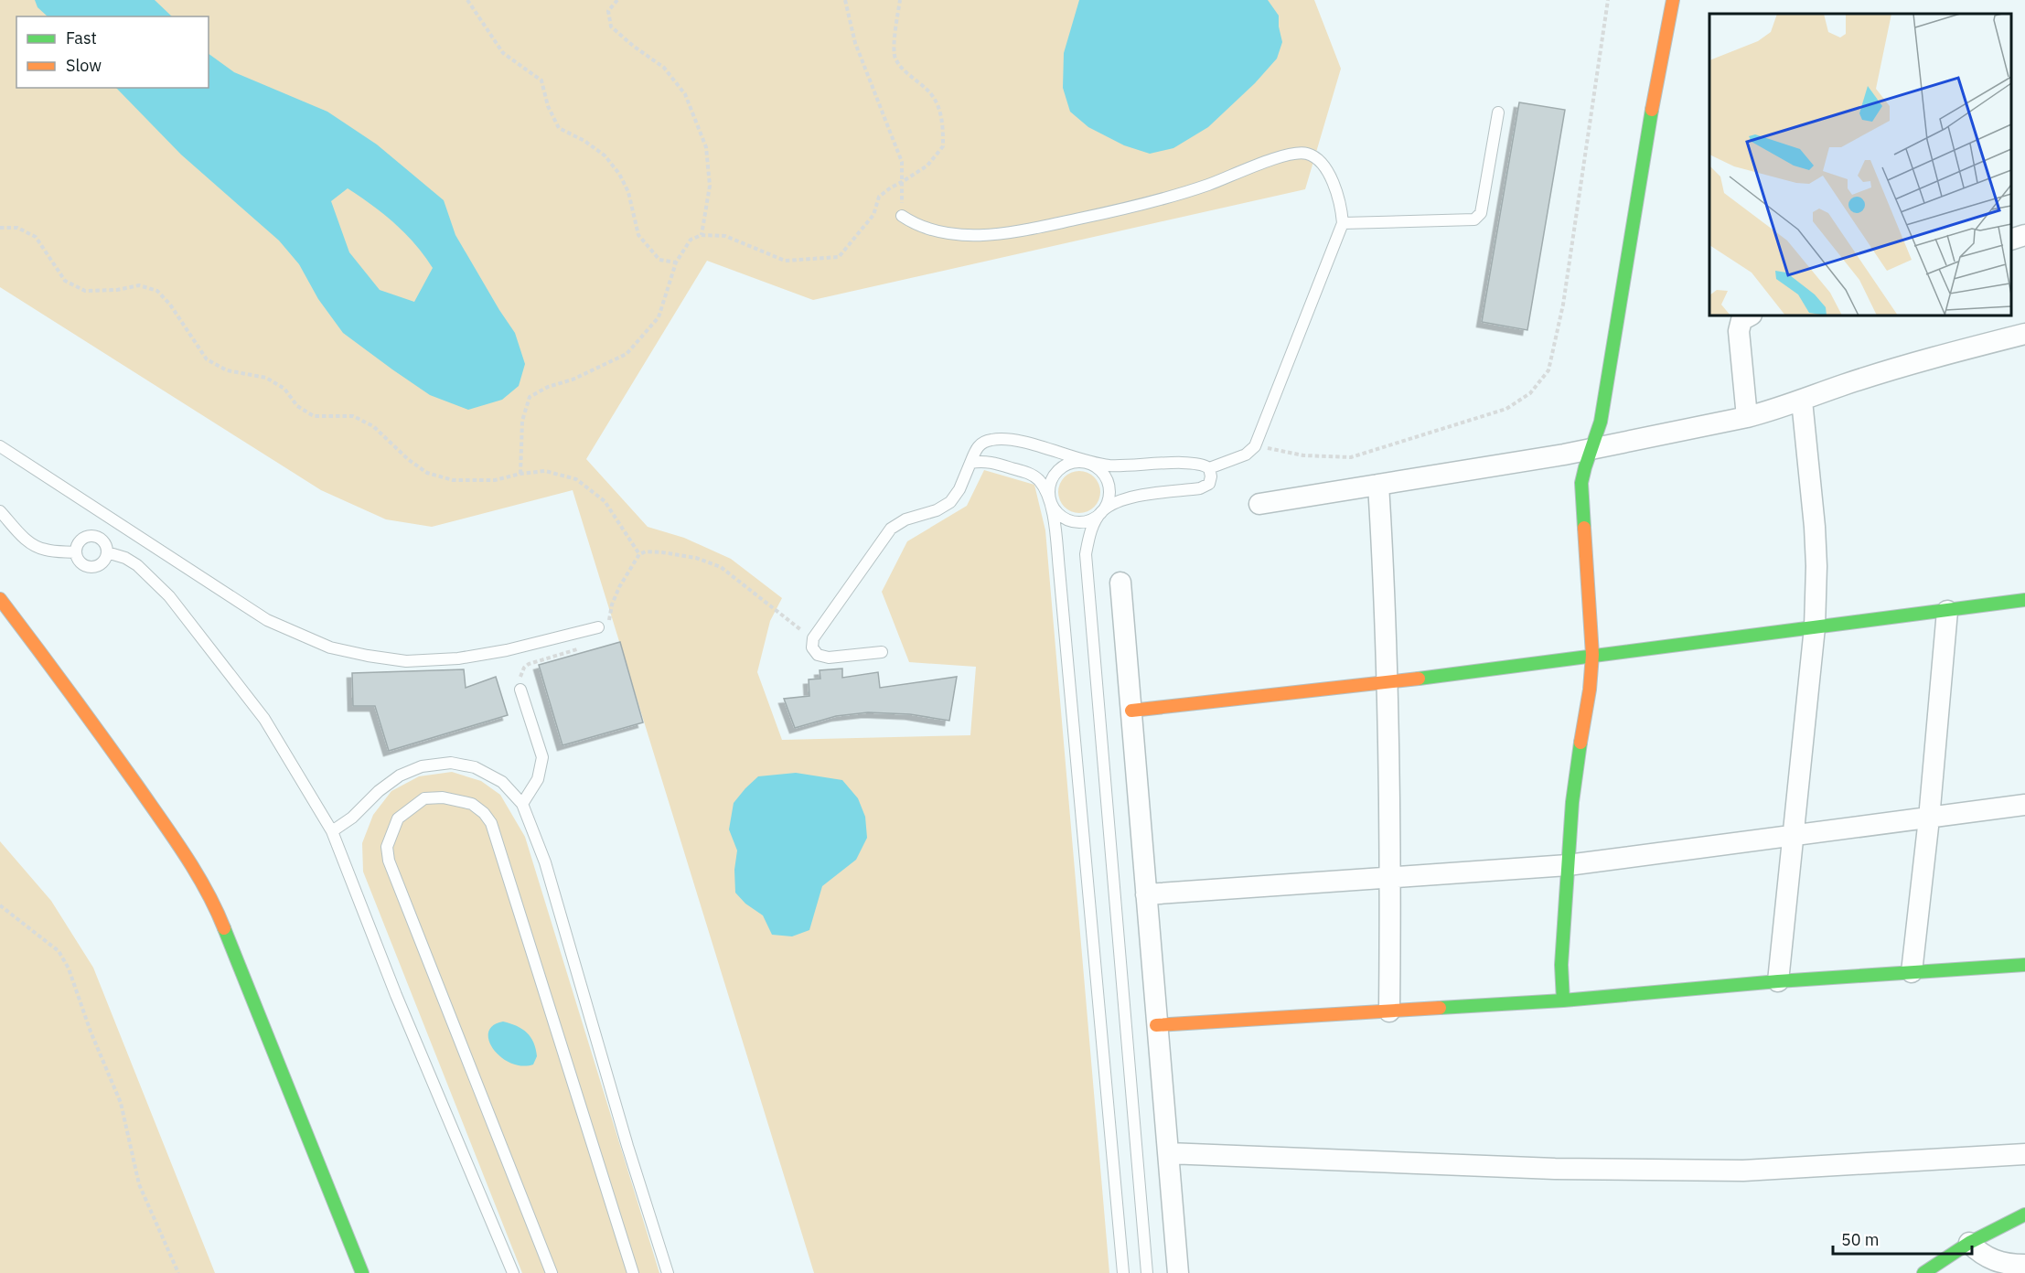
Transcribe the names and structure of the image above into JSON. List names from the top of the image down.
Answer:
{
  "legend": ["Fast", "Slow"],
  "scale_bar": "50 m"
}
